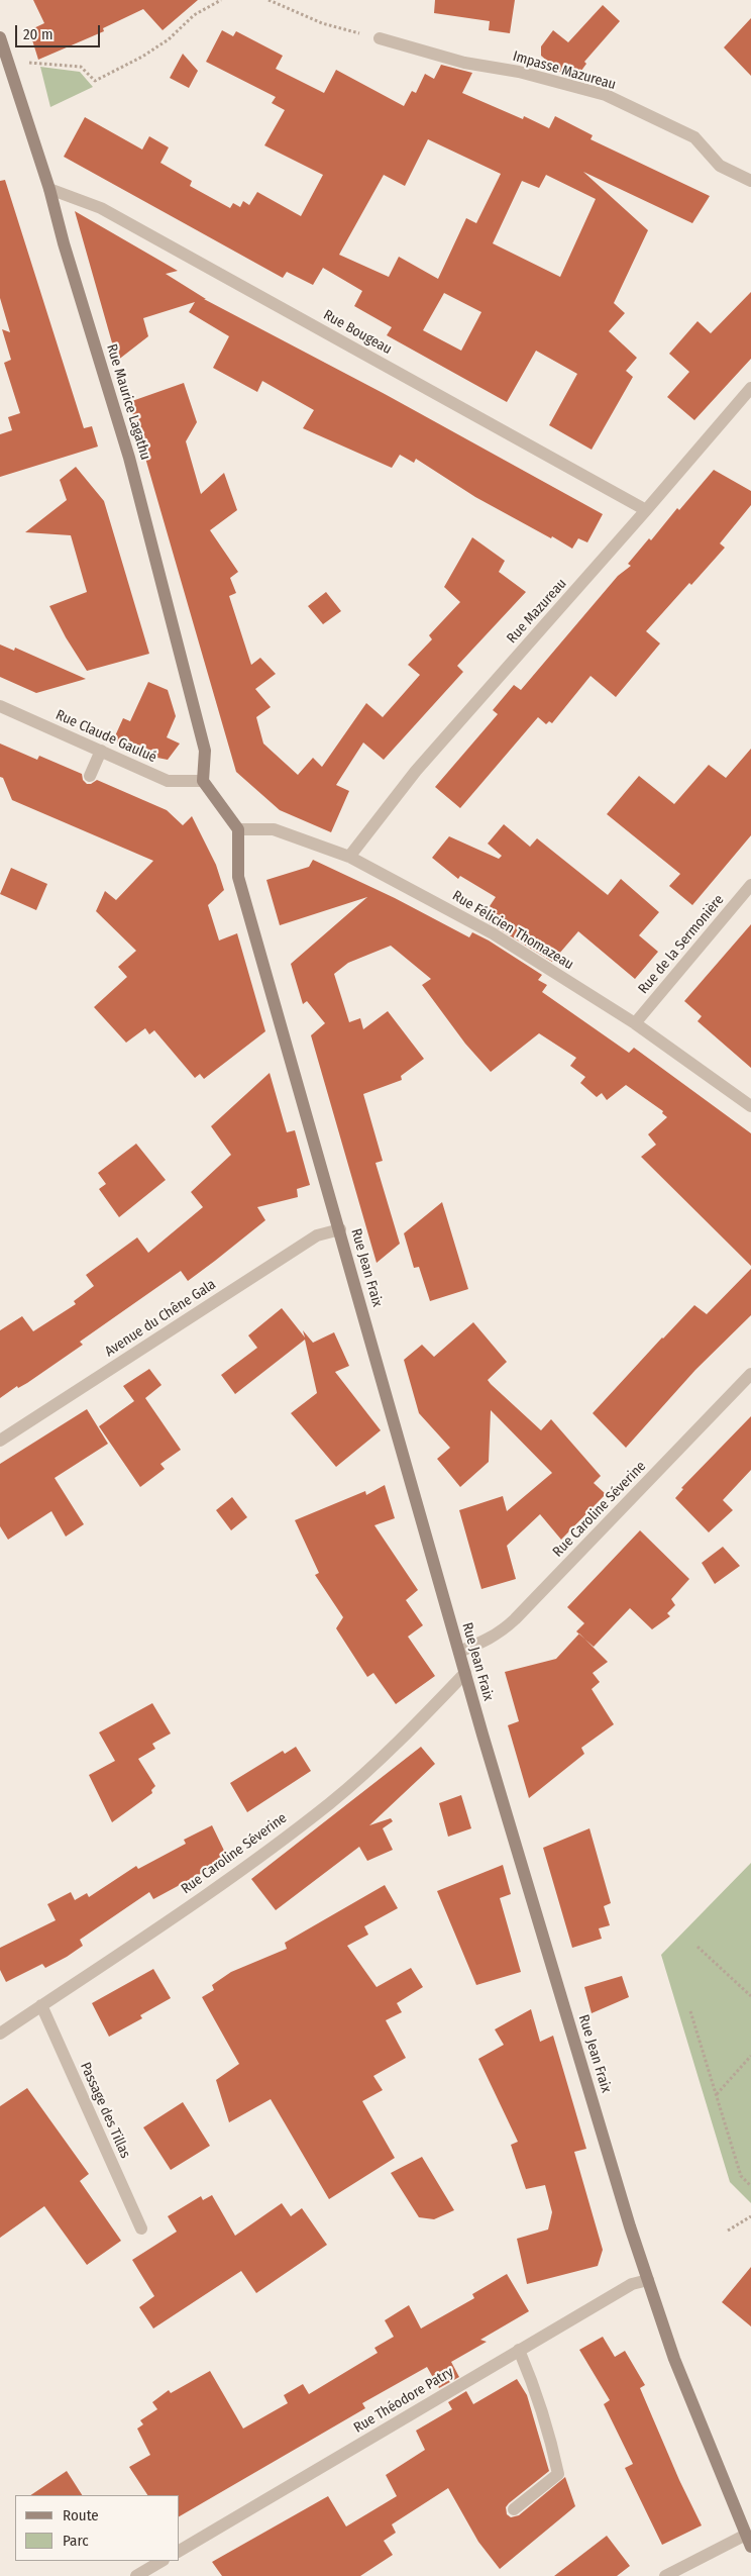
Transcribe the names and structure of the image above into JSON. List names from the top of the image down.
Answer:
{
  "streets": {
    "street": [
      "Impasse Mazureau",
      "Rue Bougeau",
      "Rue Maurice Lagathu",
      "Rue Mazureau",
      "Rue Claude Gaulué",
      "Rue Félicien Thomazeau",
      "Rue de la Sermonière",
      "Rue Jean Fraix",
      "Avenue du Chêne Gala",
      "Rue Caroline Séverine",
      "Passage des Tillas",
      "Rue Théodore Patry"
    ]
  },
  "crossings": [
    ["Rue Bougeau", "Rue Maurice Lagathu"],
    ["Rue Bougeau", "Rue Mazureau"],
    ["Rue Maurice Lagathu", "Rue Claude Gaulué"],
    ["Rue Mazureau", "Rue Félicien Thomazeau"],
    ["Rue Félicien Thomazeau", "Rue de la Sermonière"],
    ["Rue Félicien Thomazeau", "Rue Jean Fraix"],
    ["Rue Jean Fraix", "Avenue du Chêne Gala"],
    ["Rue Jean Fraix", "Rue Caroline Séverine"],
    ["Rue Jean Fraix", "Rue Théodore Patry"],
    ["Rue Caroline Séverine", "Passage des Tillas"]
  ],
  "legend": ["Route", "Parc"],
  "scale_bar": "20 m"
}
